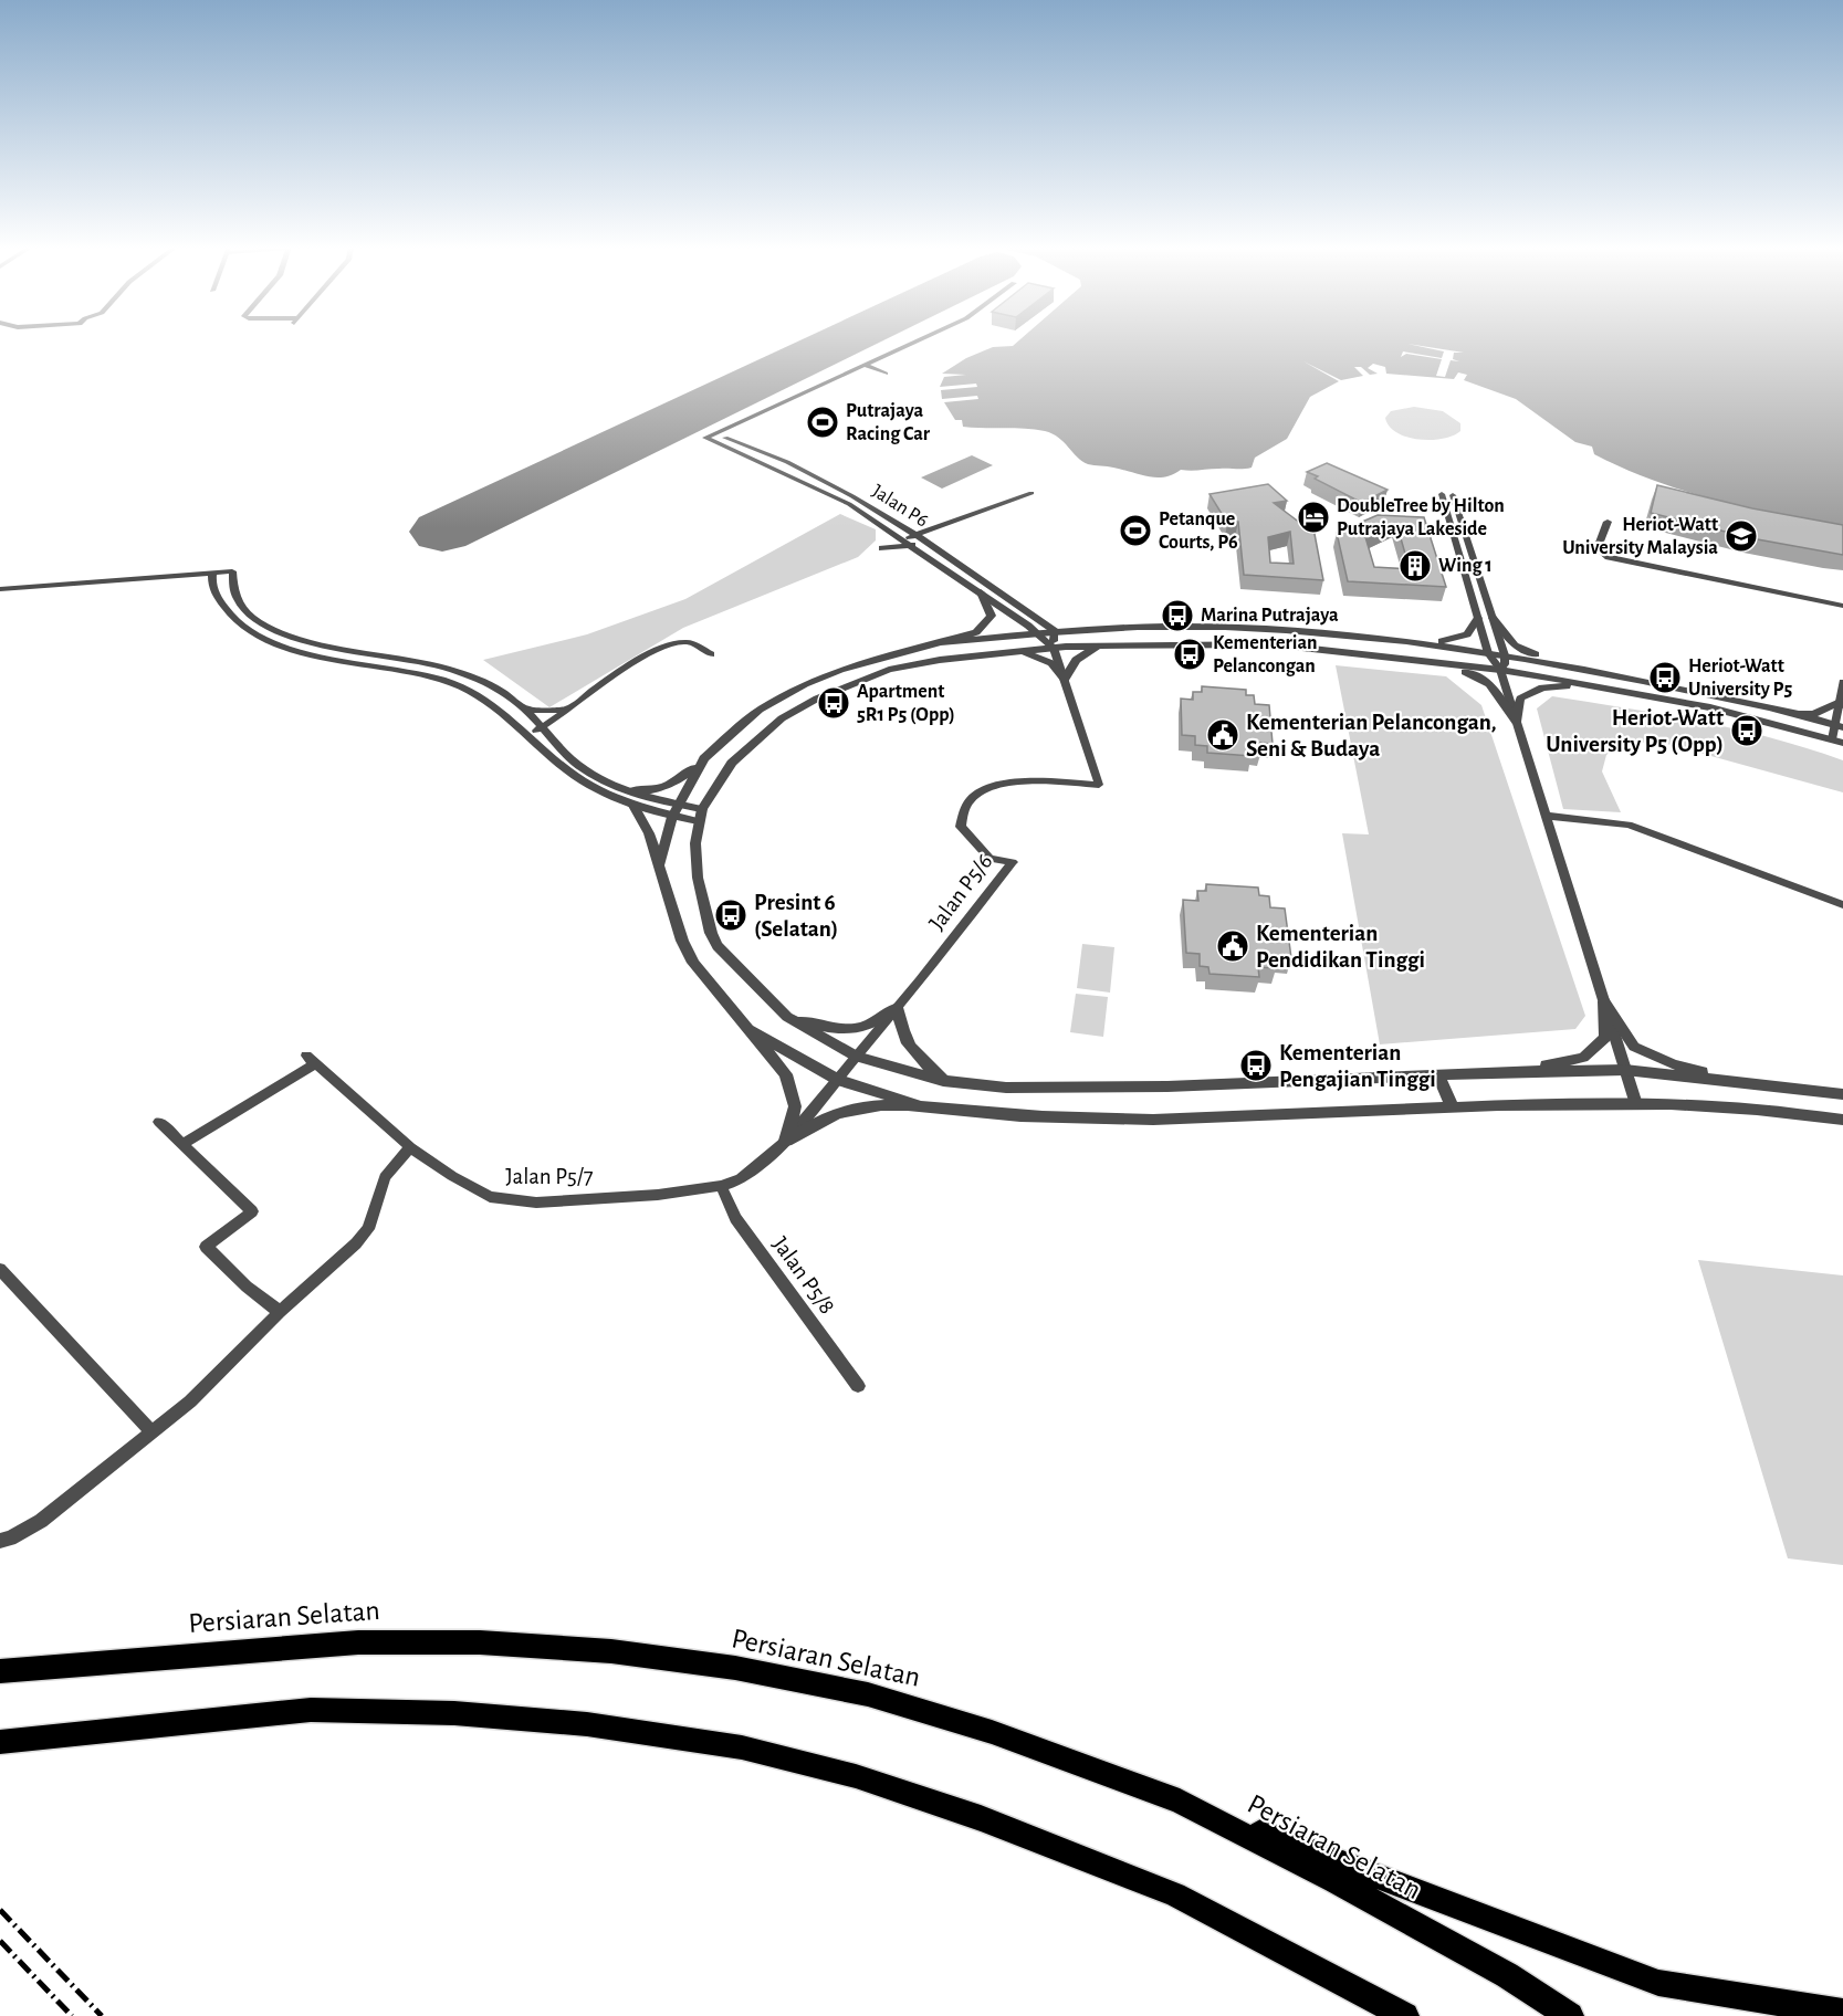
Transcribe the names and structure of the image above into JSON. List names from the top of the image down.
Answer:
{
  "streets": {
    "main road": ["Persiaran Selatan"],
    "street": [
      "Jalan P6",
      "Jalan P5/6",
      "Jalan P5/7",
      "Jalan P5/8"
    ]
  },
  "crossings": [
    ["Jalan P6", "Jalan P5/6"],
    ["Jalan P5/6", "Jalan P5/7"],
    ["Jalan P5/7", "Jalan P5/8"]
  ],
  "places": {
    "sports": ["Putrajaya Racing Car", "Petanque Courts, P6"],
    "hotel": ["DoubleTree by Hilton Putrajaya Lakeside"],
    "school or university": ["Heriot-Watt University Malaysia"],
    "building": ["Wing 1"],
    "bus stop": [
      "Marina Putrajaya",
      "Kementerian Pelancongan",
      "Heriot-Watt University P5",
      "Apartment 5R1 P5 (Opp)",
      "Heriot-Watt University P5 (Opp)",
      "Presint 6 (Selatan)",
      "Kementerian Pengajian Tinggi"
    ],
    "public building": ["Kementerian Pelancongan, Seni & Budaya", "Kementerian Pendidikan Tinggi"]
  }
}
